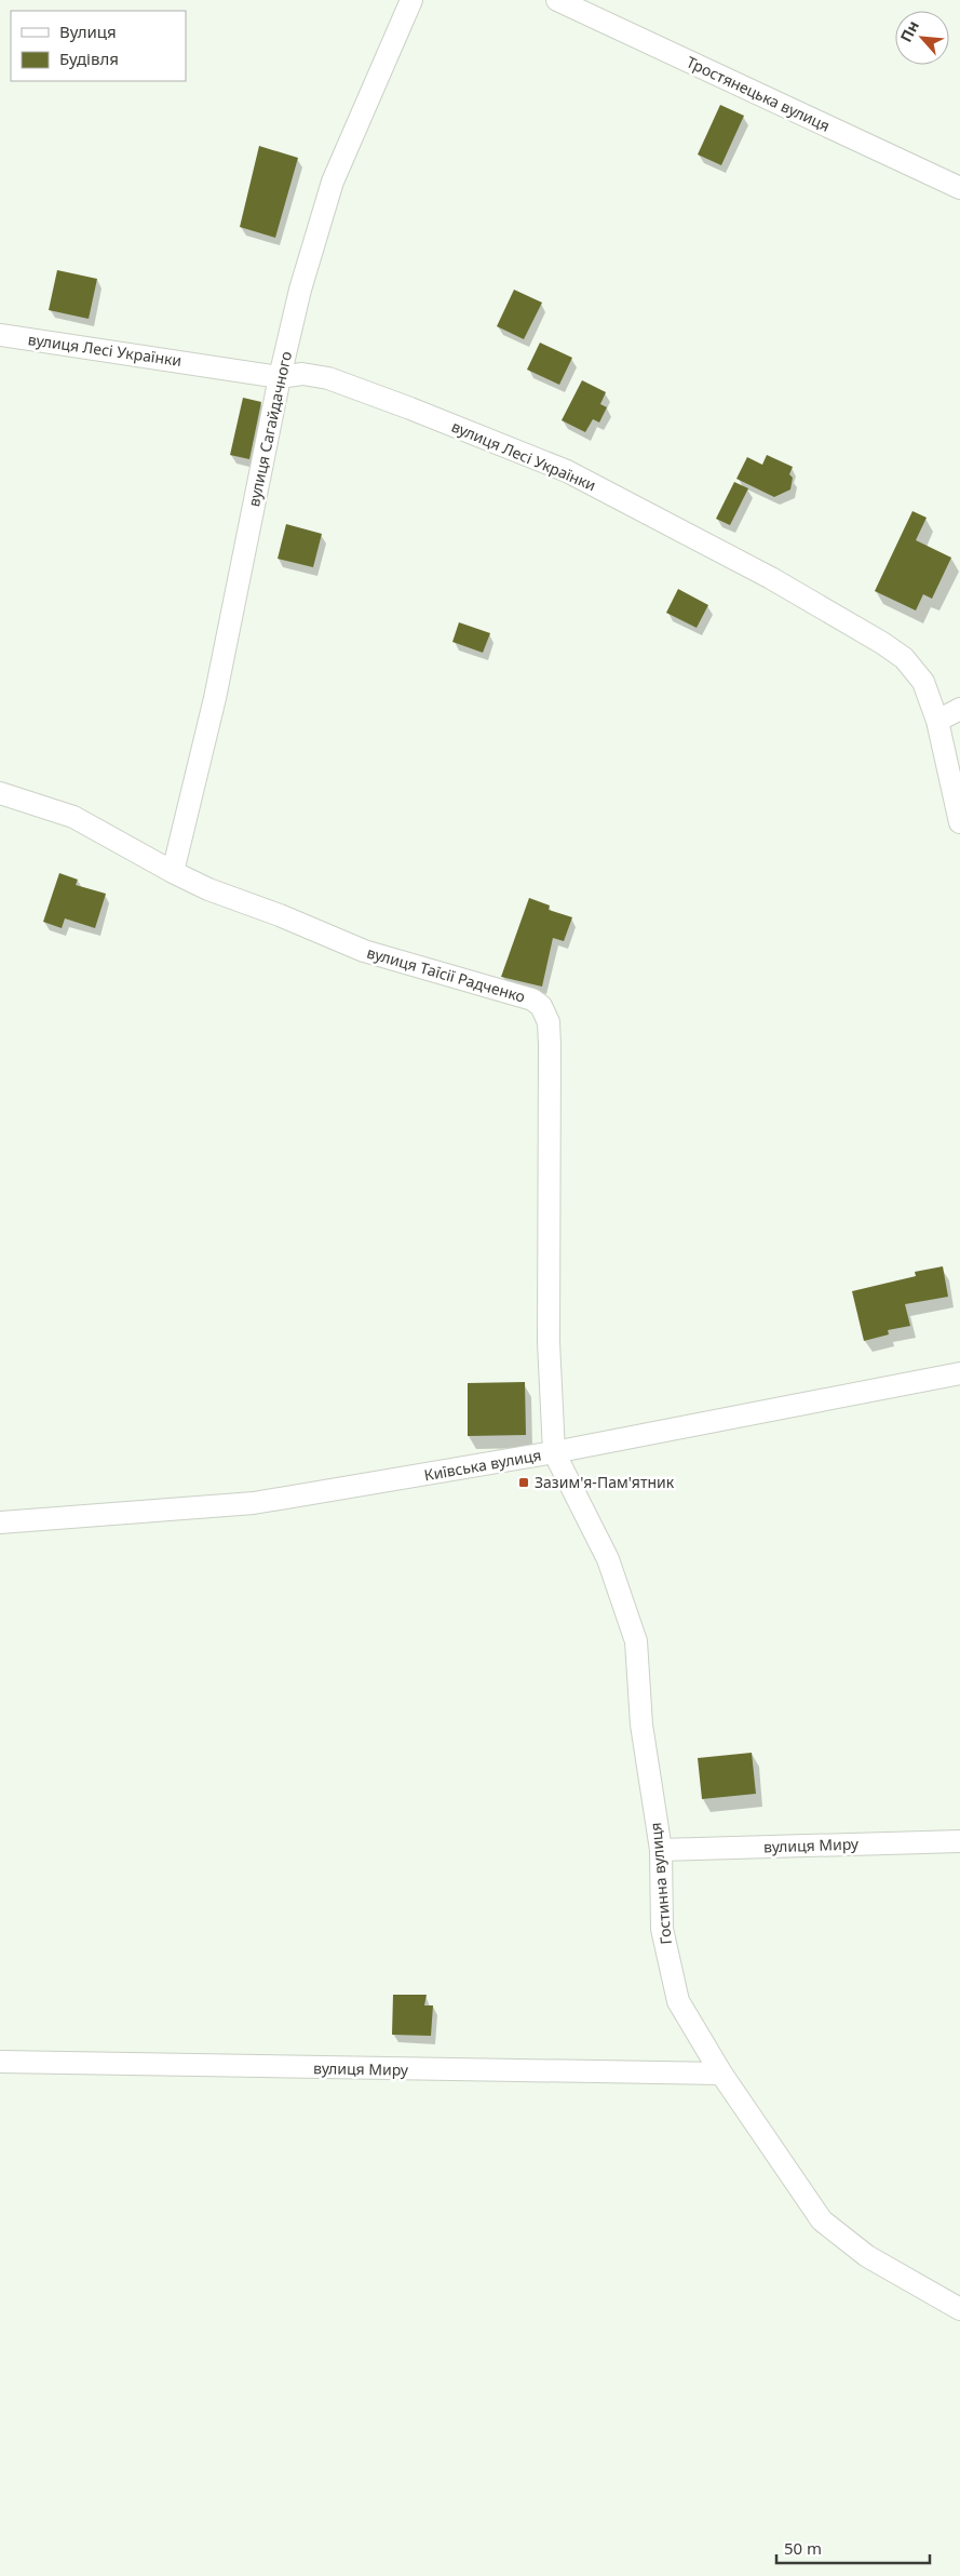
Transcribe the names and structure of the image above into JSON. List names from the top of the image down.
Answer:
{
  "streets": {
    "street": [
      "Тростянецька вулиця",
      "вулиця Лесі Українки",
      "вулиця Сагайдачного",
      "вулиця Таїсії Радченко",
      "Київська вулиця",
      "вулиця Миру",
      "Гостинна вулиця"
    ]
  },
  "crossings": [
    ["вулиця Лесі Українки", "вулиця Сагайдачного"],
    ["вулиця Сагайдачного", "вулиця Таїсії Радченко"],
    ["вулиця Таїсії Радченко", "Київська вулиця"],
    ["вулиця Таїсії Радченко", "Гостинна вулиця"],
    ["Київська вулиця", "Гостинна вулиця"],
    ["вулиця Миру", "Гостинна вулиця"]
  ],
  "places": {
    "transit": ["Зазим'я-Пам'ятник"]
  },
  "legend": ["Вулиця", "Будівля"],
  "scale_bar": "50 m",
  "north": "top left"
}
